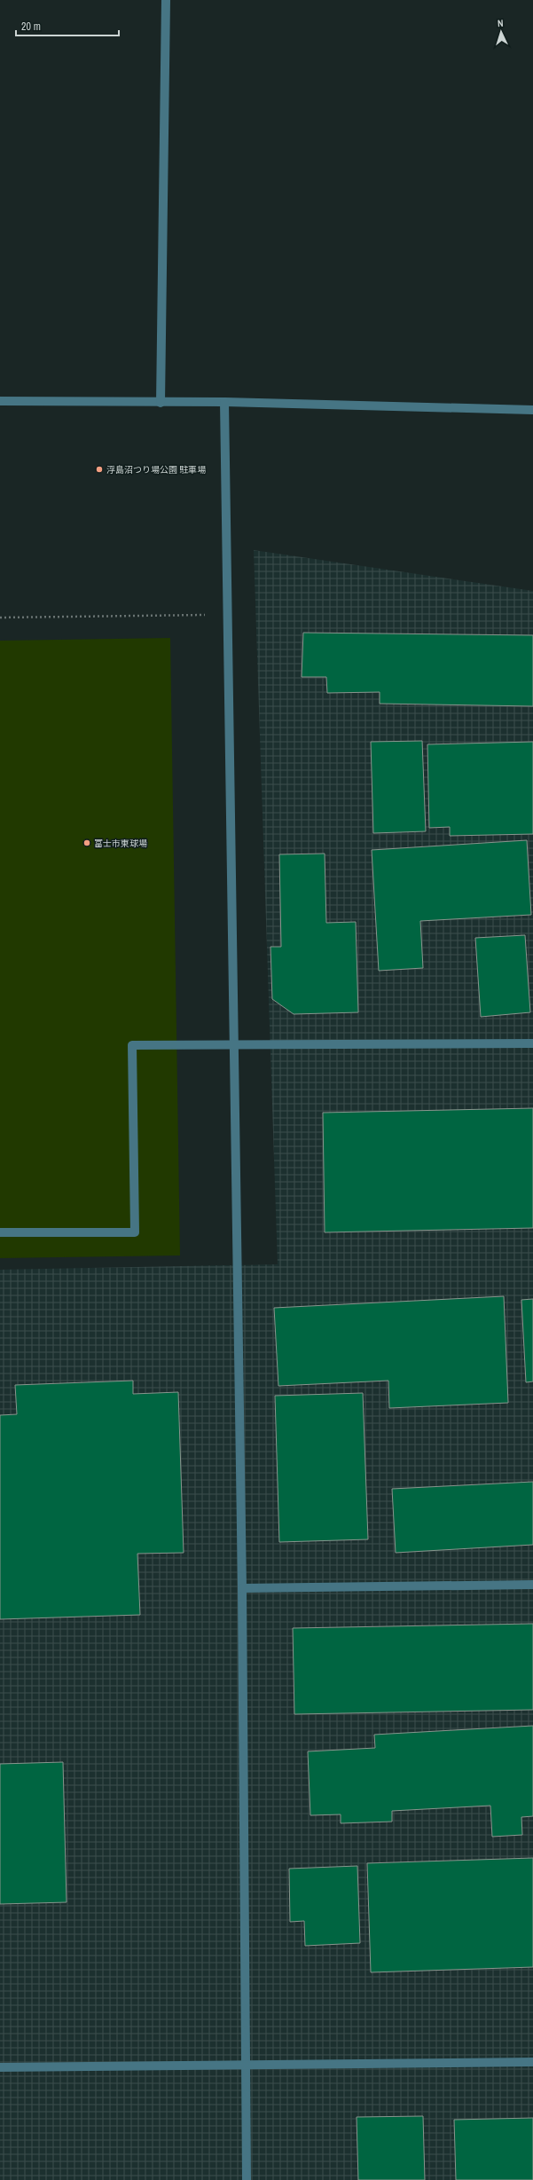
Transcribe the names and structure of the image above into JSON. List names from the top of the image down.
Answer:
{
  "places": ["浮島沼つり場公園 駐車場", "富士市東球場"],
  "scale_bar": "20 m",
  "north": "top"
}
